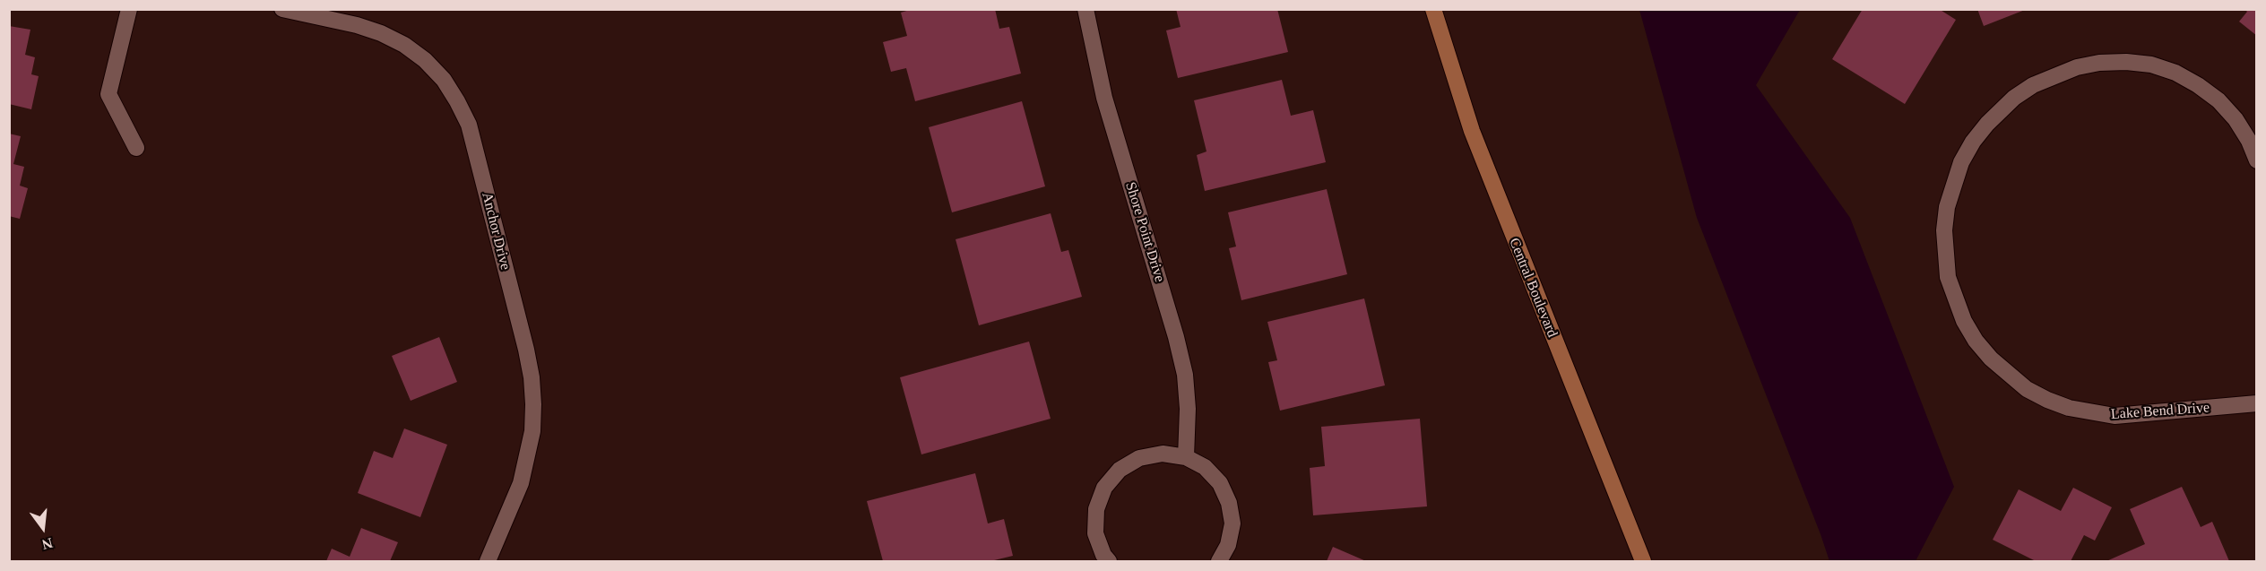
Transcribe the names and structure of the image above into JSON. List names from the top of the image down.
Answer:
{
  "streets": {
    "street": [
      "Anchor Drive",
      "Shore Point Drive",
      "Central Boulevard",
      "Lake Bend Drive"
    ]
  },
  "north": "bottom"
}
